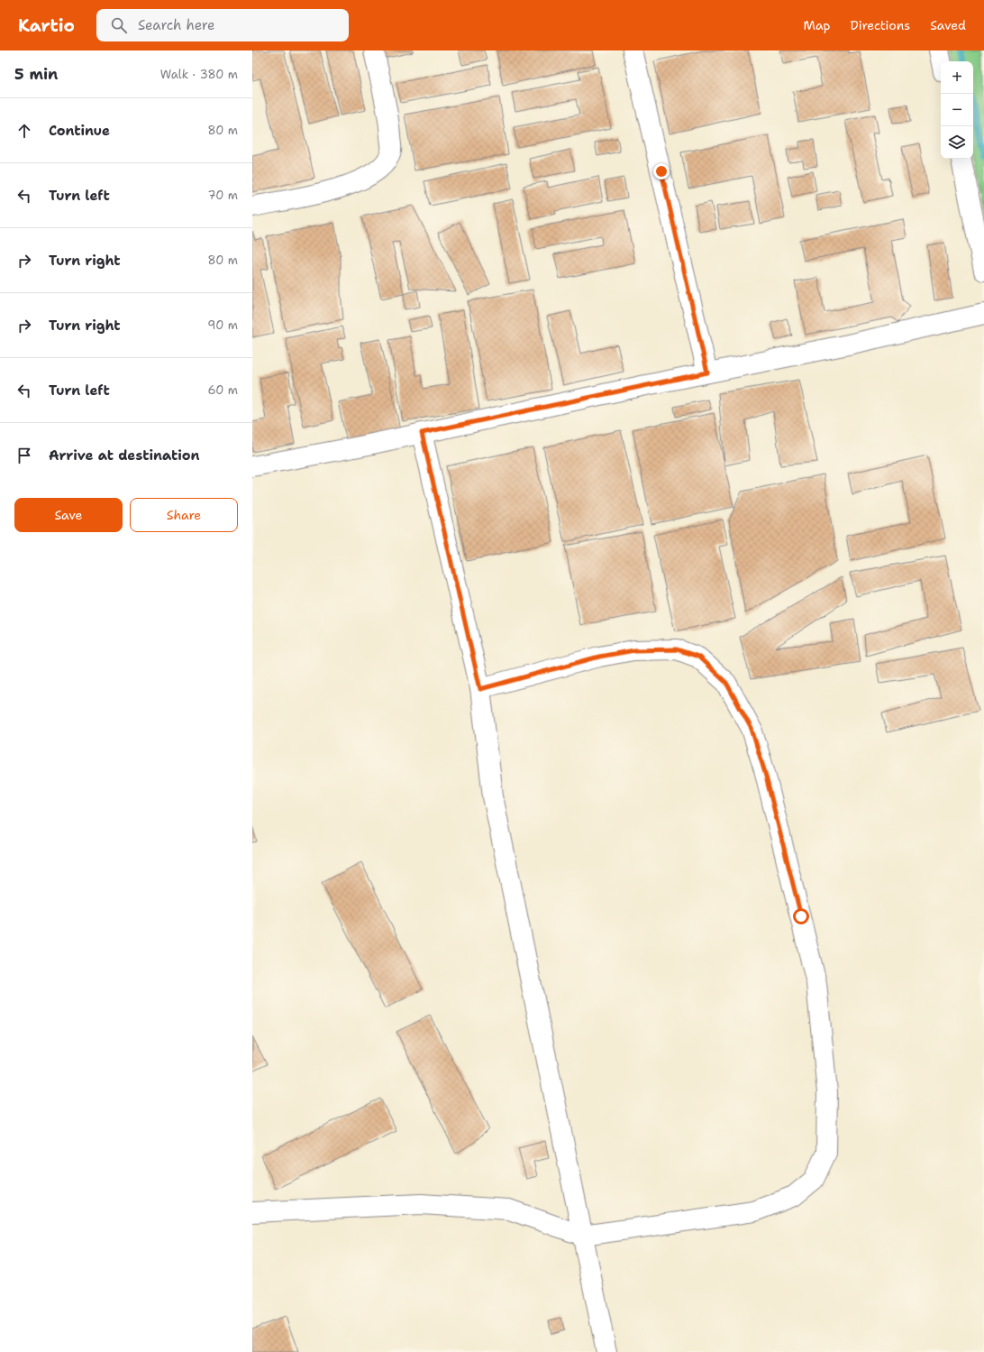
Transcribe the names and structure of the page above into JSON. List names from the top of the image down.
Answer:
{
  "page": {
    "header": "Kartio",
    "search": "Search here",
    "nav": ["Map", "Directions", "Saved"],
    "heading": ["5 min", "Walk · 380 m"],
    "map_buttons": ["+", "−"],
    "list": [
      ["Continue", "80 m"],
      ["Turn left", "70 m"],
      ["Turn right", "80 m"],
      ["Turn right", "90 m"],
      ["Turn left", "60 m"],
      "Arrive at destination"
    ],
    "buttons": ["Save", "Share"]
  }
}
